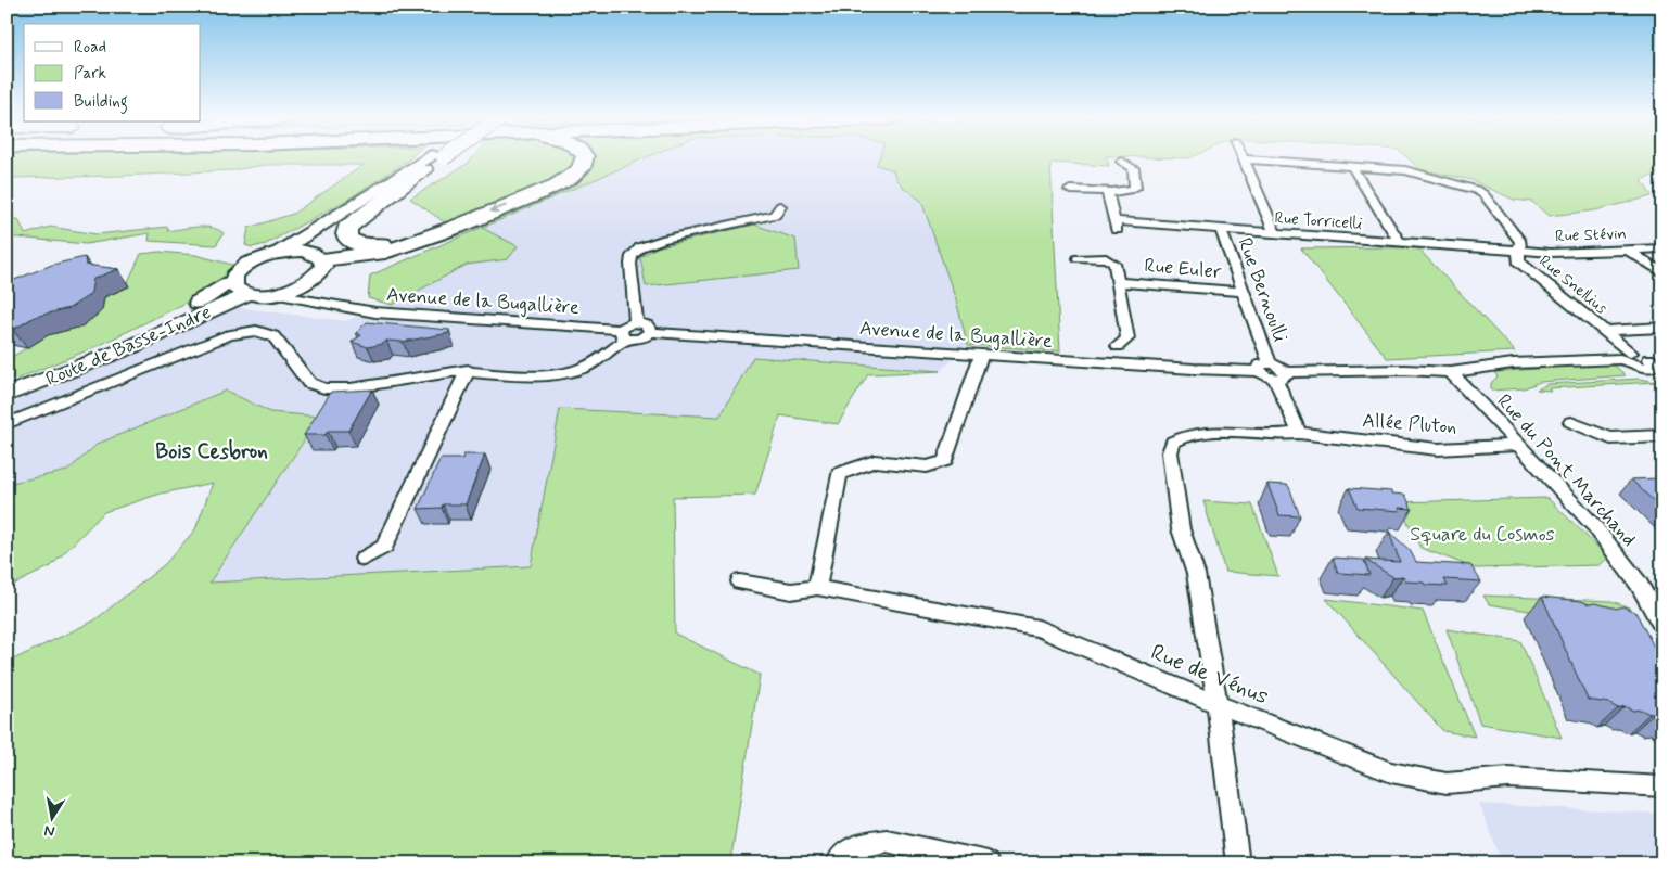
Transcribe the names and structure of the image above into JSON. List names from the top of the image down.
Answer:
{
  "streets": {
    "main road": ["Route de Basse-Indre"],
    "street": [
      "Rue Torricelli",
      "Rue Stévin",
      "Rue Euler",
      "Rue Snellius",
      "Rue Bernoulli",
      "Avenue de la Bugallière",
      "Allée Pluton",
      "Rue du Pont Marchand",
      "Rue de Vénus"
    ]
  },
  "crossings": [
    ["Rue Torricelli", "Rue Stévin"],
    ["Rue Torricelli", "Rue Snellius"],
    ["Rue Torricelli", "Rue Bernoulli"],
    ["Rue Stévin", "Rue Snellius"],
    ["Rue Euler", "Rue Bernoulli"],
    ["Rue Snellius", "Avenue de la Bugallière"],
    ["Rue Bernoulli", "Avenue de la Bugallière"],
    ["Rue Bernoulli", "Allée Pluton"],
    ["Avenue de la Bugallière", "Rue du Pont Marchand"],
    ["Allée Pluton", "Rue du Pont Marchand"],
    ["Allée Pluton", "Rue de Vénus"]
  ],
  "districts": ["Bois Cesbron"],
  "parks": ["Square du Cosmos"],
  "legend": ["Road", "Park", "Building"],
  "north": "bottom"
}
